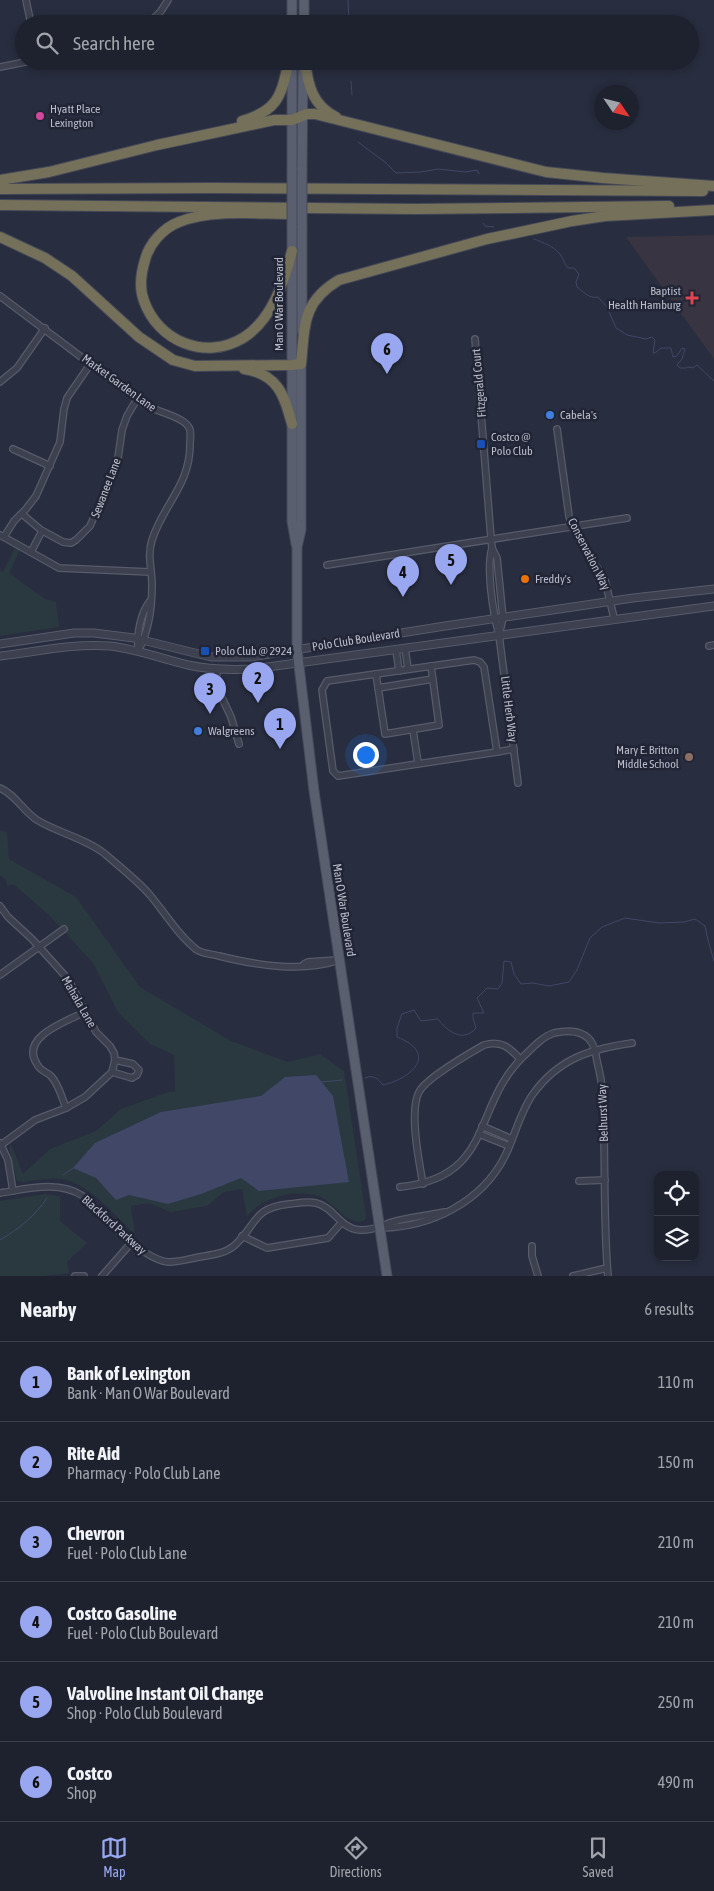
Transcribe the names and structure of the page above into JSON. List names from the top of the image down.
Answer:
{
  "streets": {
    "main road": ["Man O War Boulevard"],
    "street": [
      "Market Garden Lane",
      "Fitzgerald Court",
      "Sewanee Lane",
      "Conservation Way",
      "Polo Club Boulevard",
      "Little Herb Way",
      "Mahala Lane",
      "Belhurst Way",
      "Blackford Parkway"
    ]
  },
  "crossings": [
    ["Man O War Boulevard", "Polo Club Boulevard"],
    ["Man O War Boulevard", "Blackford Parkway"],
    ["Market Garden Lane", "Sewanee Lane"],
    ["Market Garden Lane", "Polo Club Boulevard"],
    ["Fitzgerald Court", "Polo Club Boulevard"],
    ["Fitzgerald Court", "Little Herb Way"],
    ["Conservation Way", "Polo Club Boulevard"],
    ["Polo Club Boulevard", "Little Herb Way"],
    ["Belhurst Way", "Blackford Parkway"]
  ],
  "places": {
    "other": [
      "Hyatt Place Lexington",
      "Cabela's",
      "Freddy's",
      "Walgreens",
      "Mary E. Britton Middle School"
    ],
    "health": ["Baptist Health Hamburg"],
    "transit": ["Costco @ Polo Club", "Polo Club @ 2924"]
  },
  "north": "bottom right",
  "page": {
    "search": "Search here",
    "pins": [
      "6",
      "5",
      "4",
      "2",
      "3",
      "1"
    ],
    "heading": ["Nearby", "6 results"],
    "list": [
      {
        "mark": "1",
        "name": "Bank of Lexington",
        "note": "Bank · Man O War Boulevard",
        "value": "110 m"
      },
      {
        "mark": "2",
        "name": "Rite Aid",
        "note": "Pharmacy · Polo Club Lane",
        "value": "150 m"
      },
      {
        "mark": "3",
        "name": "Chevron",
        "note": "Fuel · Polo Club Lane",
        "value": "210 m"
      },
      {
        "mark": "4",
        "name": "Costco Gasoline",
        "note": "Fuel · Polo Club Boulevard",
        "value": "210 m"
      },
      {
        "mark": "5",
        "name": "Valvoline Instant Oil Change",
        "note": "Shop · Polo Club Boulevard",
        "value": "250 m"
      },
      {
        "mark": "6",
        "name": "Costco",
        "note": "Shop",
        "value": "490 m"
      }
    ],
    "nav": ["Map", "Directions", "Saved"]
  }
}
